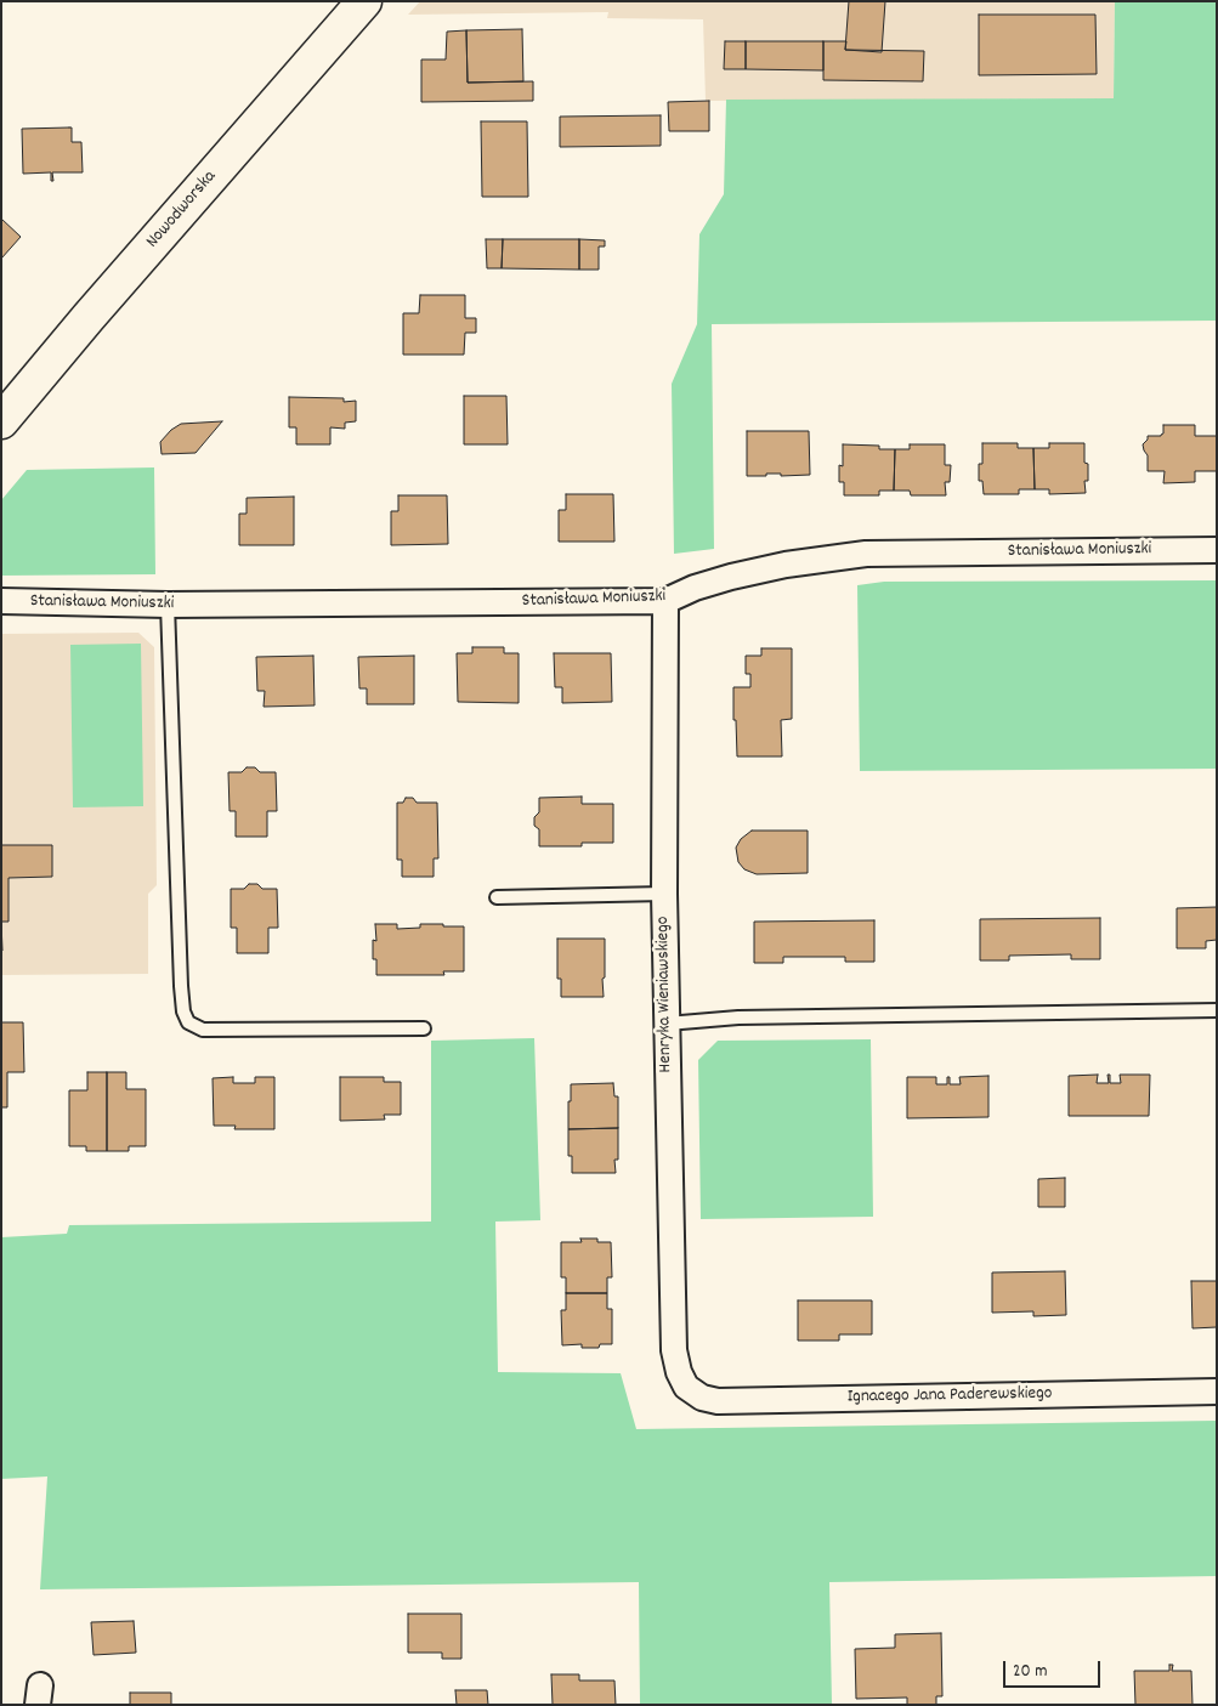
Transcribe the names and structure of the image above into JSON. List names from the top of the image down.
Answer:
{
  "streets": {
    "main road": ["Nowodworska"],
    "street": ["Stanisława Moniuszki", "Henryka Wieniawskiego", "Ignacego Jana Paderewskiego"]
  },
  "crossings": [
    ["Stanisława Moniuszki", "Henryka Wieniawskiego"],
    ["Henryka Wieniawskiego", "Ignacego Jana Paderewskiego"]
  ],
  "scale_bar": "20 m"
}
